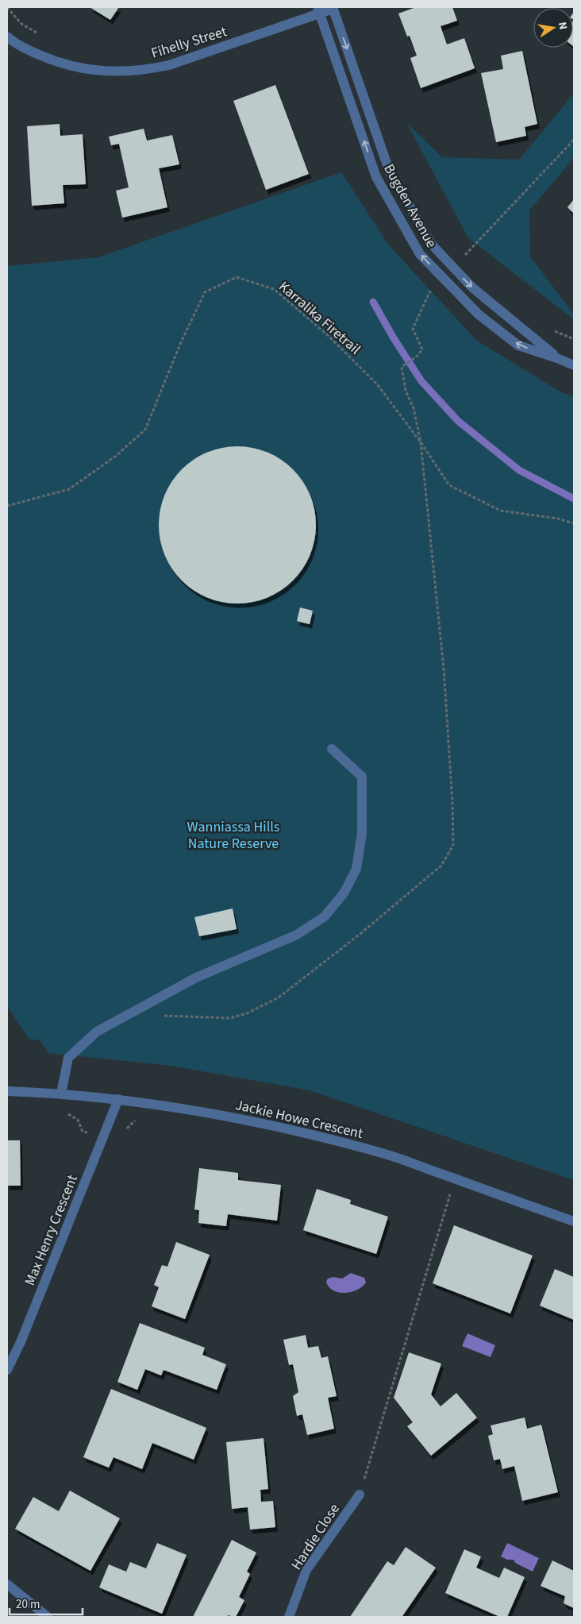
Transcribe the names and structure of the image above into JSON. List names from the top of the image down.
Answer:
{
  "streets": {
    "street": [
      "Fihelly Street",
      "Bugden Avenue",
      "Jackie Howe Crescent",
      "Max Henry Crescent",
      "Hardie Close"
    ],
    "path": ["Karralika Firetrail"]
  },
  "crossings": [
    ["Fihelly Street", "Bugden Avenue"],
    ["Jackie Howe Crescent", "Max Henry Crescent"]
  ],
  "parks": ["Wanniassa Hills Nature Reserve"],
  "scale_bar": "20 m",
  "north": "right"
}
